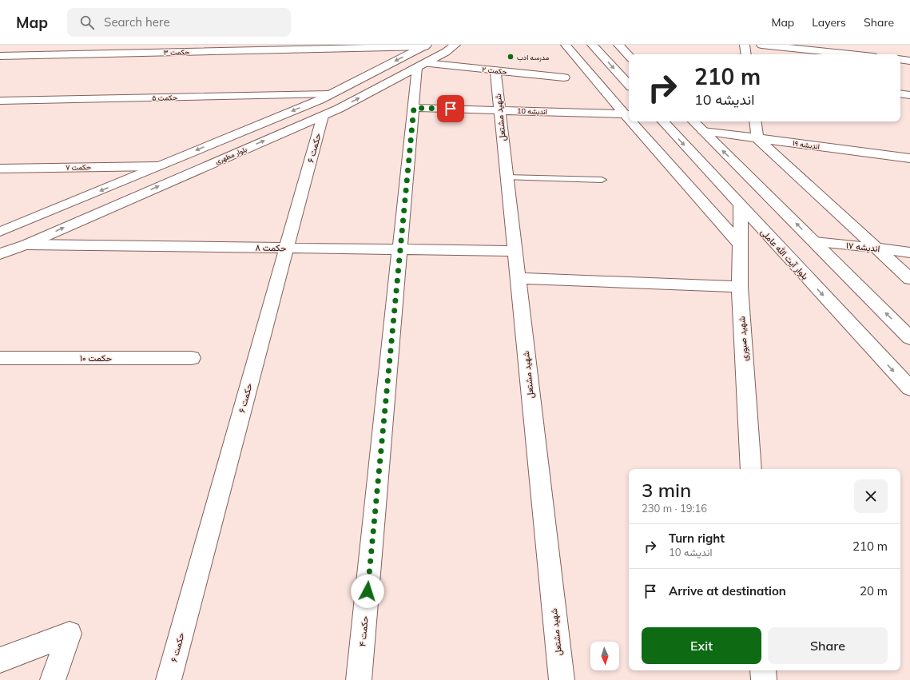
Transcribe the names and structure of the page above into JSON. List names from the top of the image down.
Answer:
{
  "streets": {
    "street": [
      "حکمت ۳",
      "حکمت ۲",
      "حکمت ۵",
      "اندیشه 10",
      "شهید مشتعل",
      "اندیشه ۱۹",
      "حکمت ۶",
      "بلوار مطهری",
      "حکمت ۷",
      "اندیشه ۱۷",
      "حکمت ۸",
      "بلوار آیت‌ الله عاملی",
      "شهید صبوری",
      "حکمت ۱۰",
      "حکمت ۴"
    ]
  },
  "crossings": [
    ["حکمت ۳", "بلوار مطهری"],
    ["حکمت ۲", "شهید مشتعل"],
    ["حکمت ۲", "بلوار مطهری"],
    ["حکمت ۲", "حکمت ۴"],
    ["حکمت ۵", "بلوار مطهری"],
    ["اندیشه 10", "شهید مشتعل"],
    ["اندیشه 10", "حکمت ۴"],
    ["شهید مشتعل", "حکمت ۸"],
    ["حکمت ۶", "بلوار مطهری"],
    ["حکمت ۶", "حکمت ۸"],
    ["بلوار مطهری", "حکمت ۷"],
    ["بلوار مطهری", "حکمت ۸"],
    ["بلوار مطهری", "حکمت ۴"],
    ["حکمت ۸", "حکمت ۴"],
    ["بلوار آیت‌ الله عاملی", "شهید صبوری"]
  ],
  "places": ["مدرسه ادب"],
  "north": "bottom",
  "page": {
    "header": "Map",
    "search": "Search here",
    "nav": ["Map", "Layers", "Share"],
    "turn": ["210 m", "اندیشه 10"],
    "heading": ["3 min", "230 m · 19:16"],
    "list": [
      {
        "name": "Turn right",
        "note": "اندیشه 10",
        "value": "210 m"
      },
      {
        "name": "Arrive at destination",
        "value": "20 m"
      }
    ],
    "buttons": ["Exit", "Share"]
  }
}
